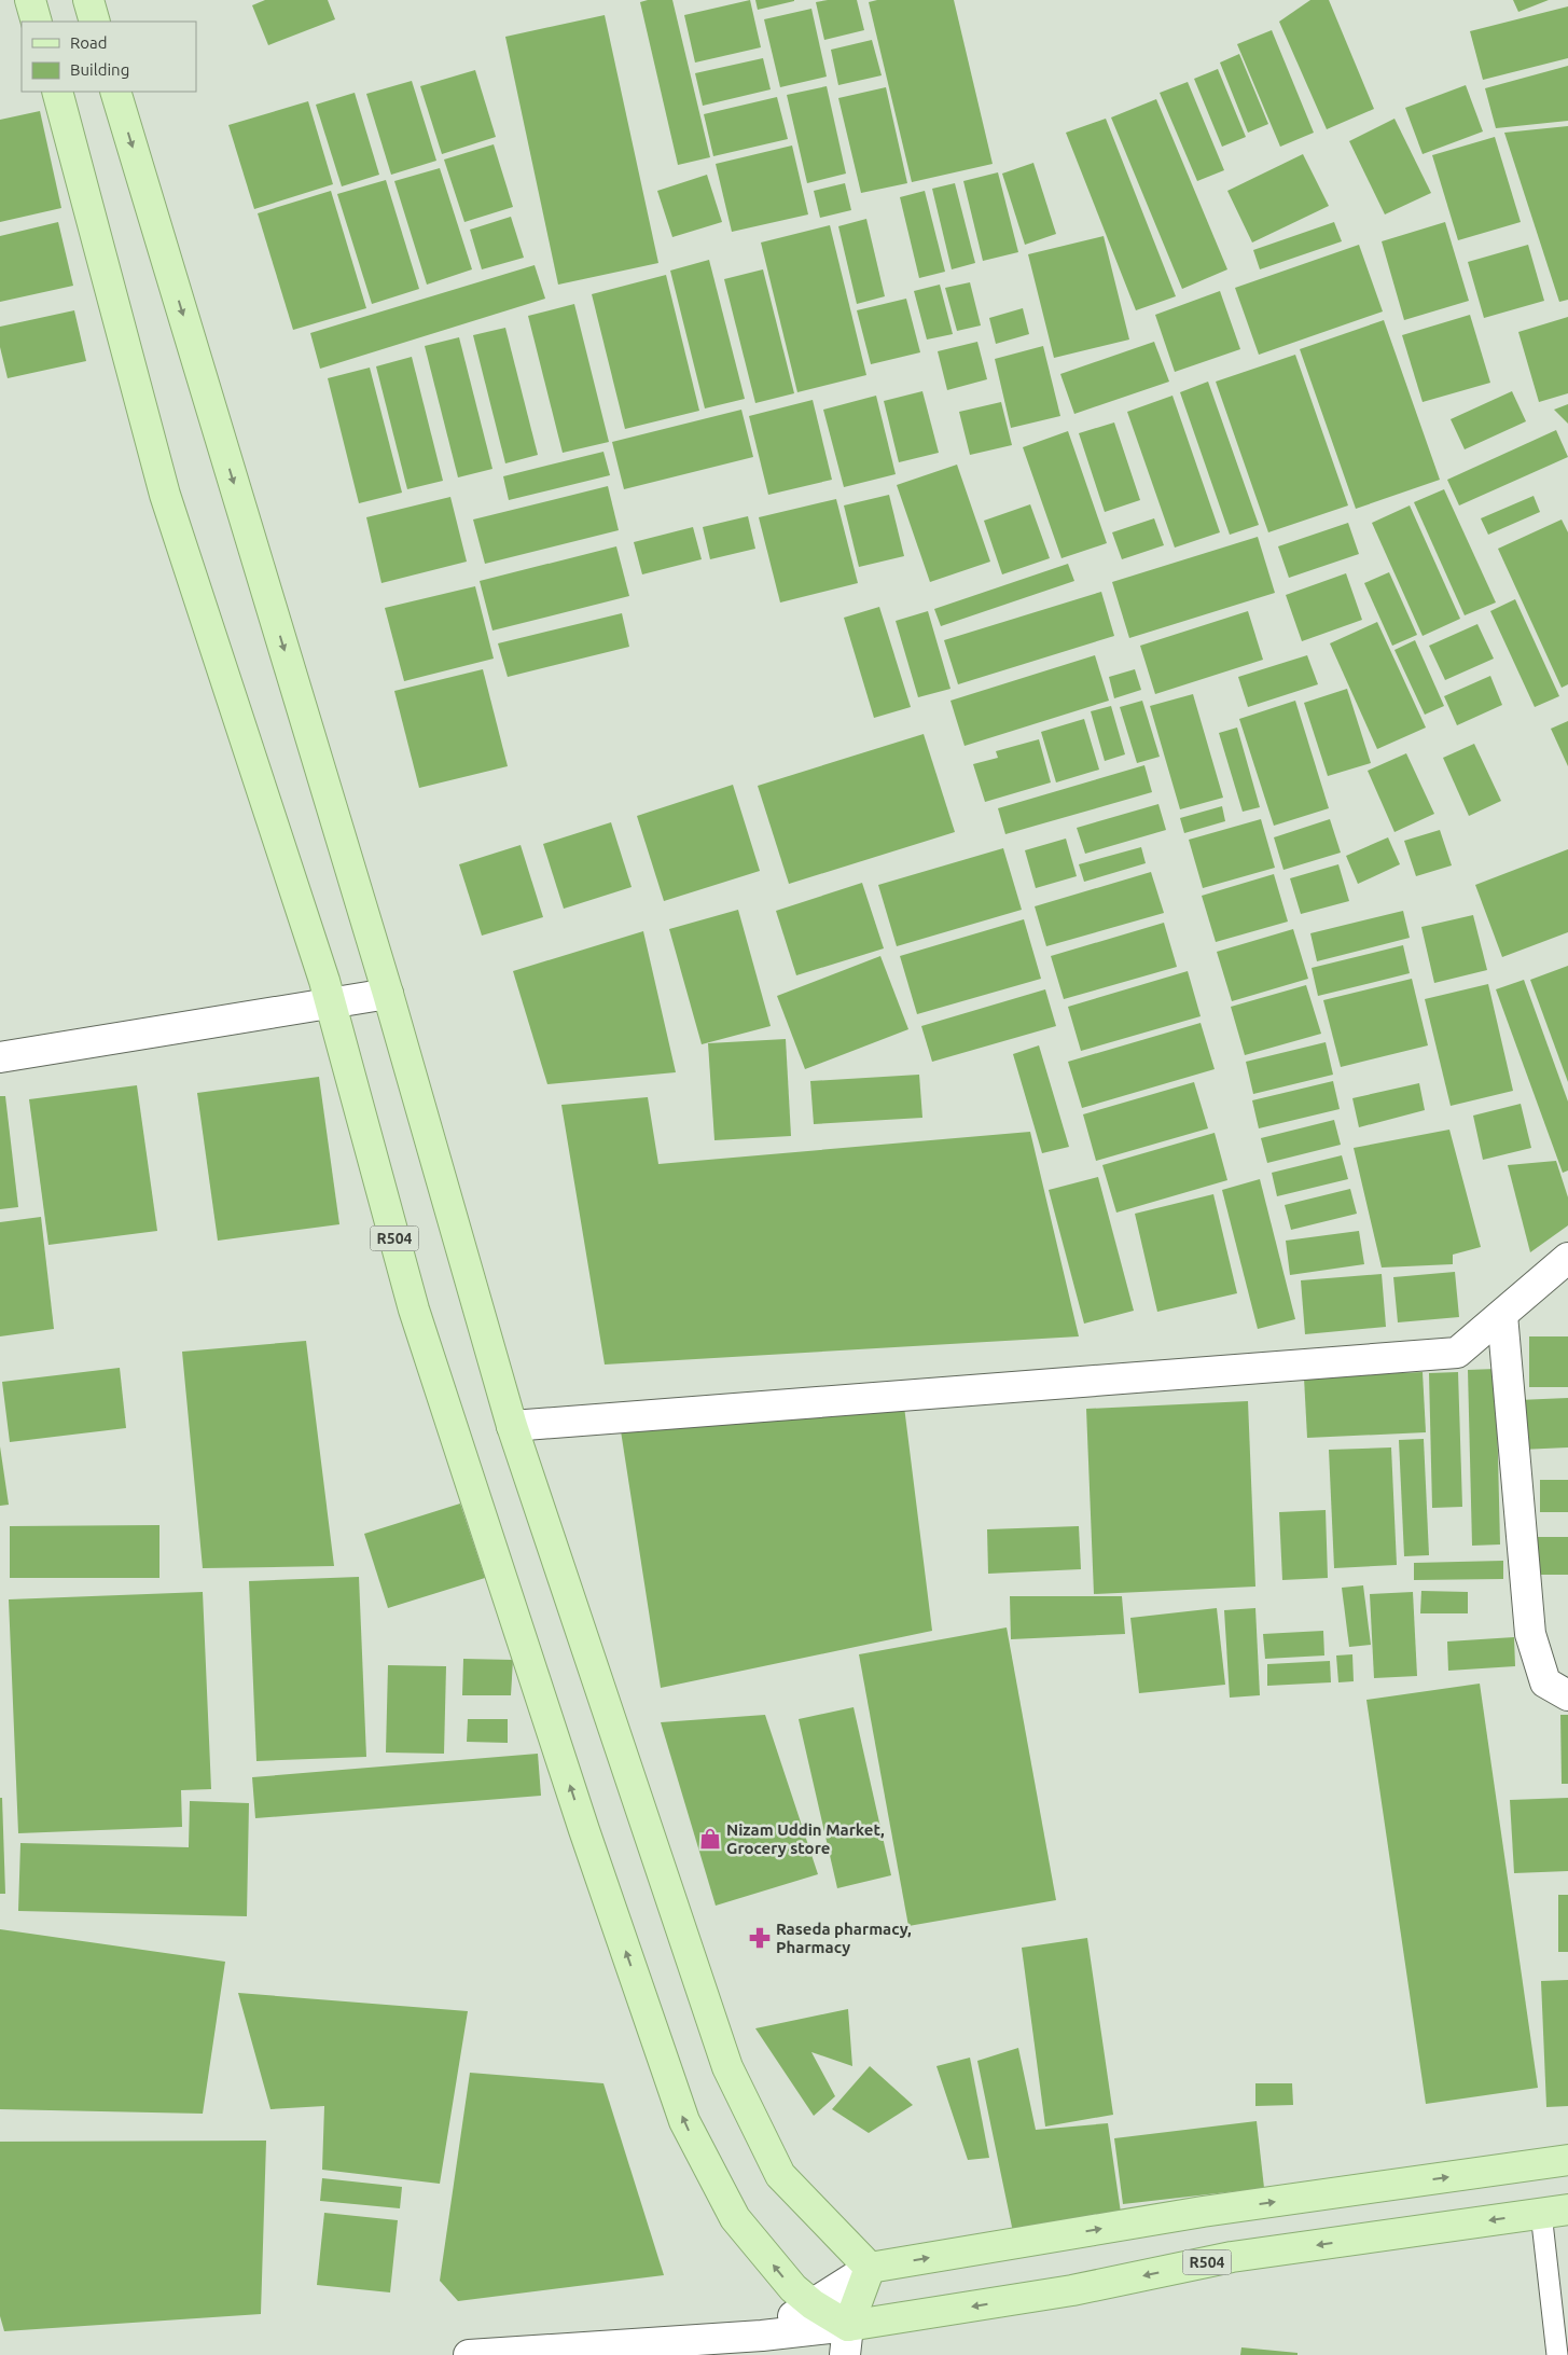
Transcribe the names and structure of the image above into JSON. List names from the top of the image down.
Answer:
{
  "streets": {
    "main road": ["R504"]
  },
  "places": {
    "shop": ["Nizam Uddin Market, Grocery store"],
    "pharmacy": ["Raseda pharmacy, Pharmacy"]
  },
  "legend": ["Road", "Building"]
}
